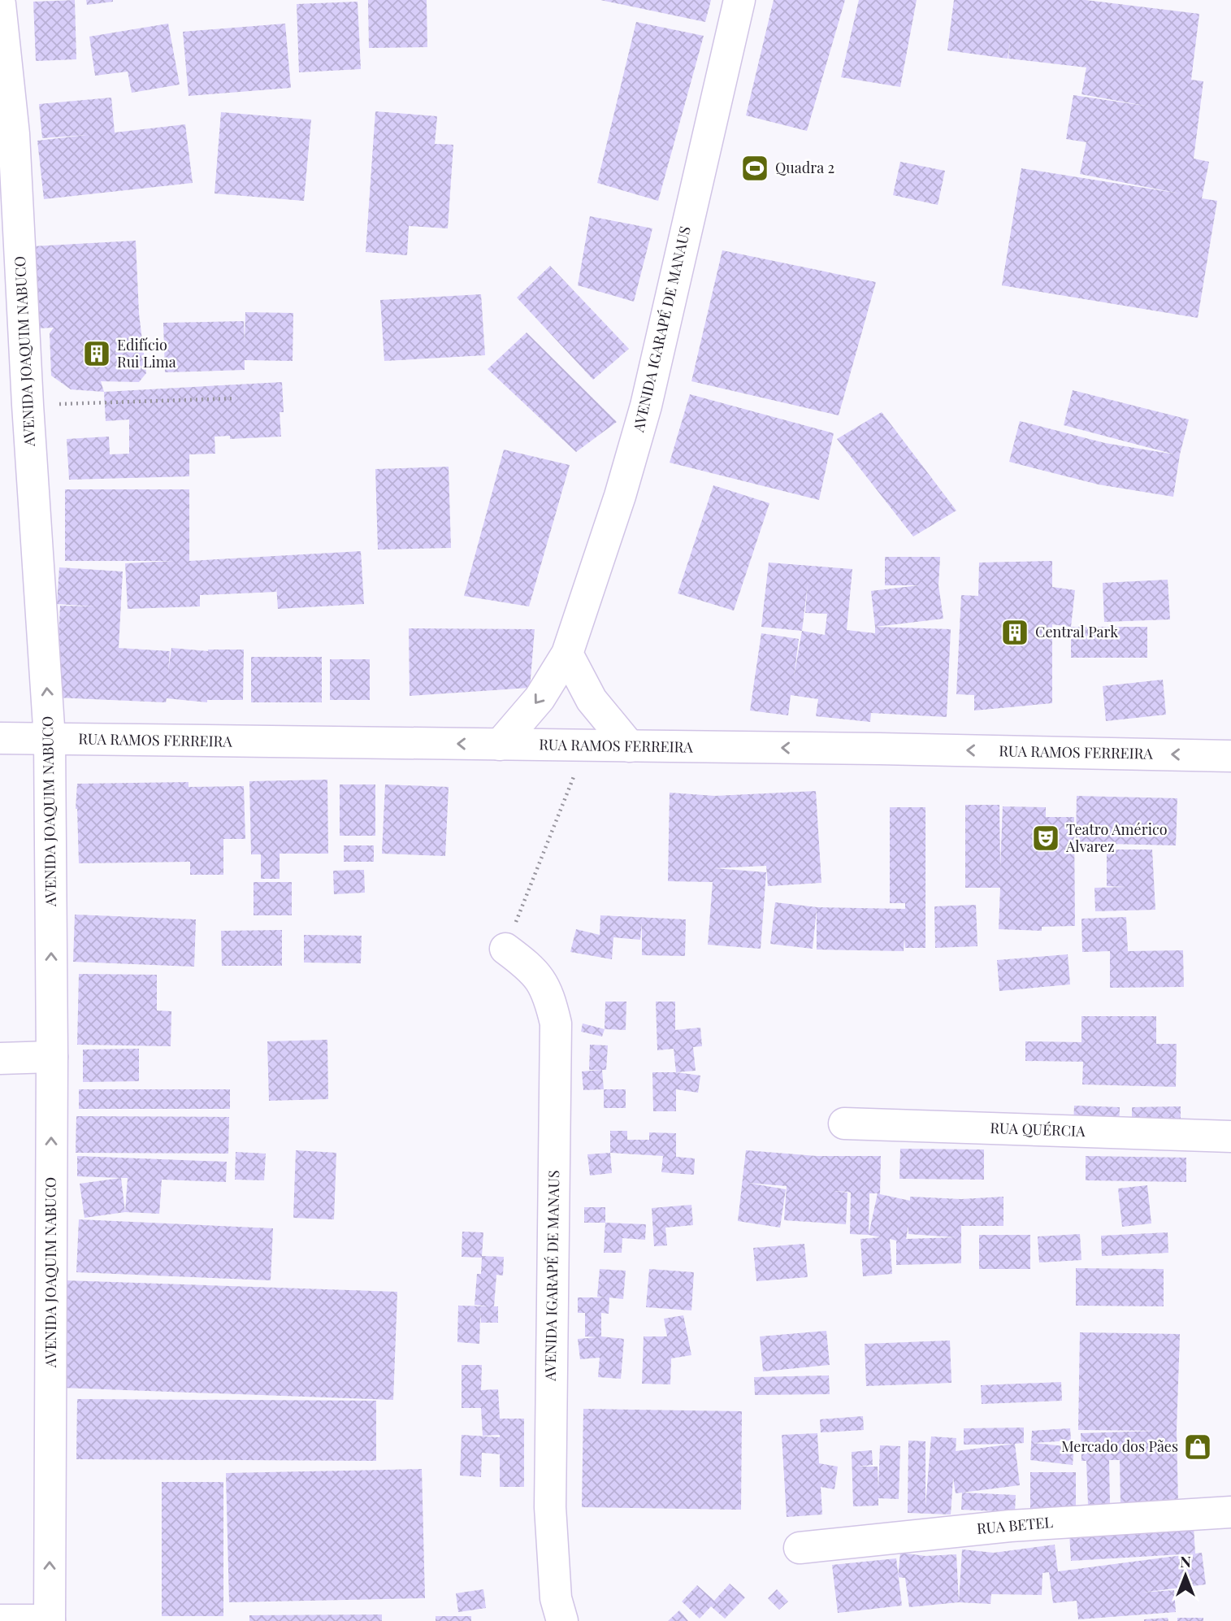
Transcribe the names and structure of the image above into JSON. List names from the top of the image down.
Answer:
{
  "streets": {
    "main road": [
      "AVENIDA IGARAPÉ DE MANAUS",
      "AVENIDA JOAQUIM NABUCO",
      "RUA RAMOS FERREIRA",
      "RUA QUÉRCIA",
      "RUA BETEL"
    ]
  },
  "crossings": [
    ["AVENIDA IGARAPÉ DE MANAUS", "RUA RAMOS FERREIRA"],
    ["AVENIDA JOAQUIM NABUCO", "RUA RAMOS FERREIRA"]
  ],
  "one_way": ["AVENIDA JOAQUIM NABUCO", "RUA RAMOS FERREIRA"],
  "places": {
    "sports": ["Quadra 2"],
    "building": ["Edifício Rui Lima", "Central Park"],
    "theatre": ["Teatro Américo Alvarez"],
    "shop": ["Mercado dos Pães"]
  },
  "north": "top"
}
